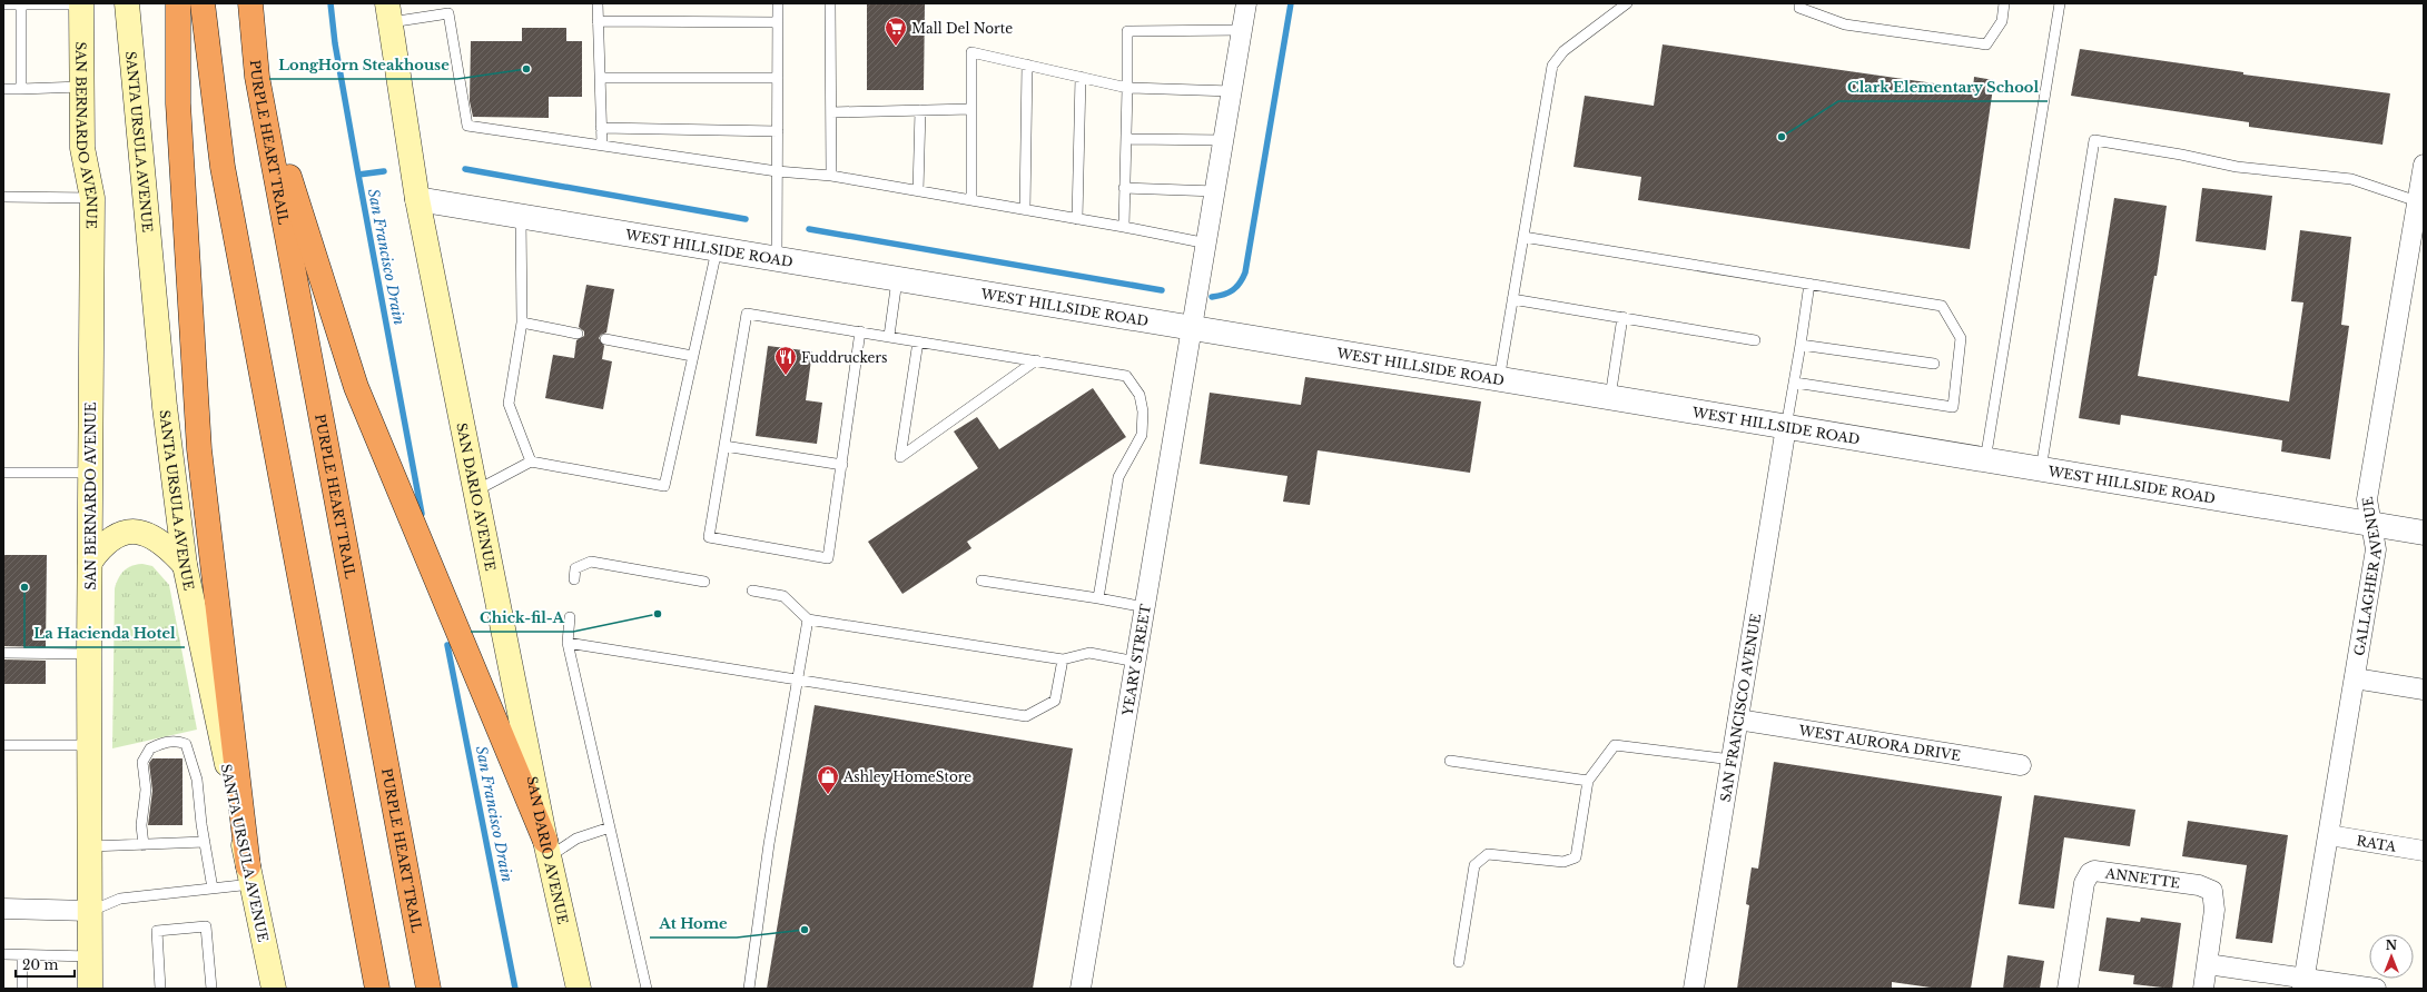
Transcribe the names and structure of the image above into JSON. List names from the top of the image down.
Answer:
{
  "streets": {
    "highway": ["PURPLE HEART TRAIL"],
    "main road": ["SAN BERNARDO AVENUE", "SANTA URSULA AVENUE", "SAN DARIO AVENUE"],
    "street": [
      "WEST HILLSIDE ROAD",
      "GALLAGHER AVENUE",
      "YEARY STREET",
      "SAN FRANCISCO AVENUE",
      "WEST AURORA DRIVE",
      "RATA",
      "ANNETTE"
    ]
  },
  "crossings": [
    ["WEST HILLSIDE ROAD", "SAN DARIO AVENUE"],
    ["WEST HILLSIDE ROAD", "GALLAGHER AVENUE"],
    ["WEST HILLSIDE ROAD", "YEARY STREET"],
    ["WEST HILLSIDE ROAD", "SAN FRANCISCO AVENUE"],
    ["GALLAGHER AVENUE", "RATA"],
    ["SAN FRANCISCO AVENUE", "WEST AURORA DRIVE"]
  ],
  "water": ["San Francisco Drain"],
  "places": {
    "supermarket": ["Mall Del Norte"],
    "other": [
      "LongHorn Steakhouse",
      "Clark Elementary School",
      "La Hacienda Hotel",
      "Chick-fil-A",
      "At Home"
    ],
    "restaurant": ["Fuddruckers"],
    "shop": ["Ashley HomeStore"]
  },
  "scale_bar": "20 m",
  "north": "top"
}
